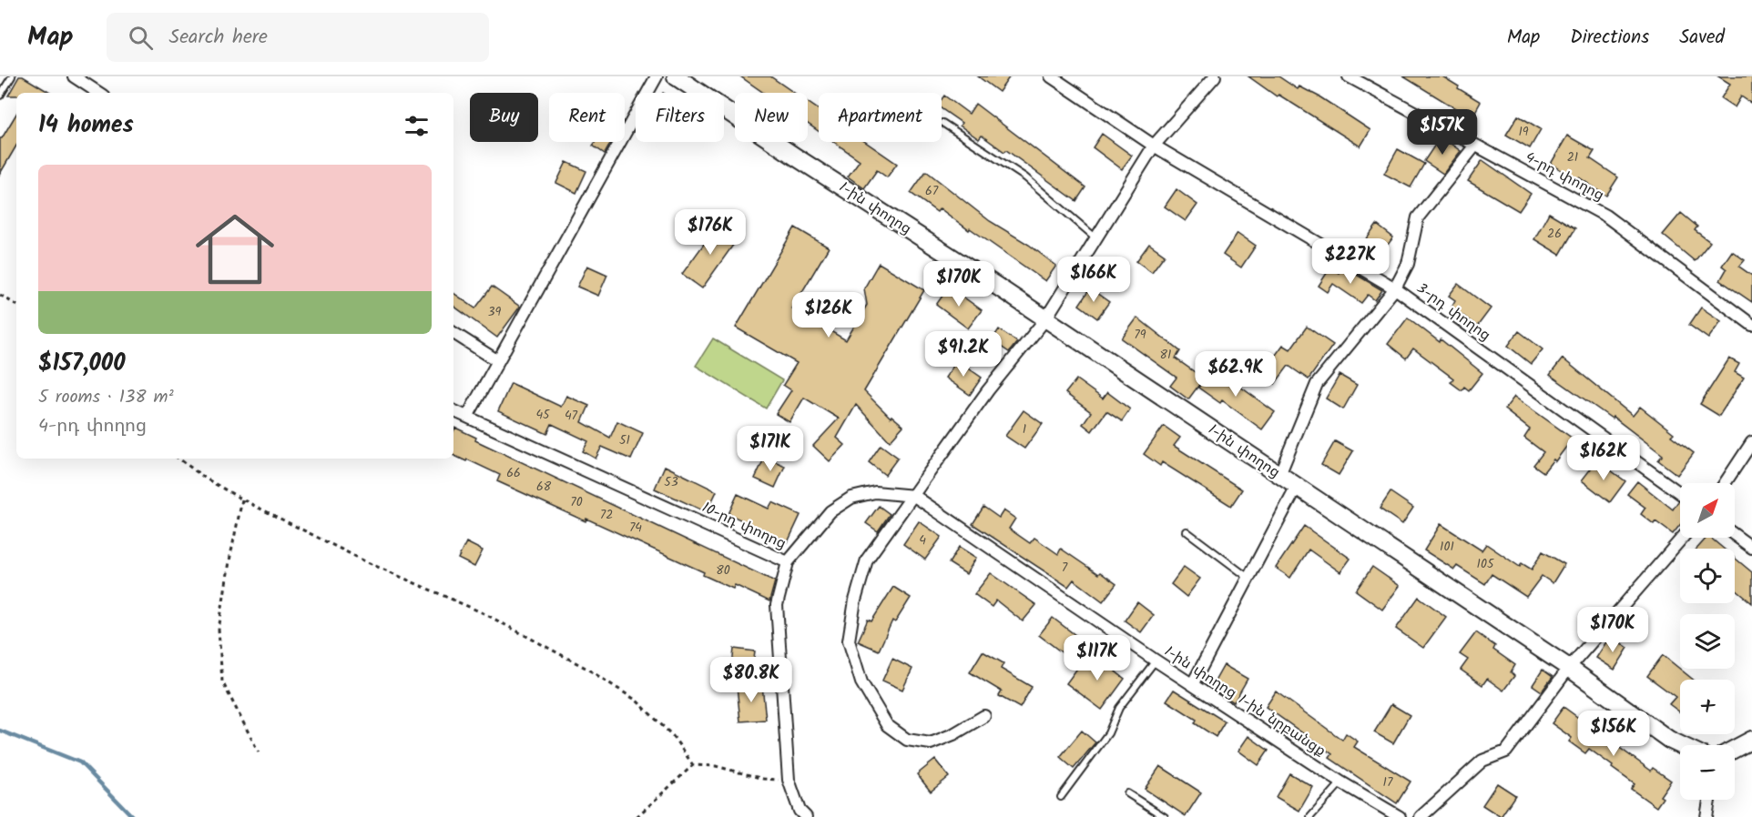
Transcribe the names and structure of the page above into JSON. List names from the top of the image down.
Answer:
{
  "streets": {
    "main road": ["1-ին փողոց"],
    "street": [
      "4-րդ փողոց",
      "3-րդ փողոց",
      "10-րդ փողոց",
      "1-ին փողոց 1-ին նրբանցք"
    ]
  },
  "house_numbers": [
    "19",
    "21",
    "67",
    "26",
    "39",
    "79",
    "81",
    "45",
    "47",
    "1",
    "51",
    "66",
    "53",
    "68",
    "70",
    "72",
    "74",
    "4",
    "101",
    "105",
    "7",
    "80",
    "17"
  ],
  "north": "top right",
  "page": {
    "header": "Map",
    "search": "Search here",
    "nav": ["Map", "Directions", "Saved"],
    "chip": [
      "Buy",
      "Rent",
      "Filters",
      "New",
      "Apartment"
    ],
    "heading": "14 homes",
    "price": [
      "$157K",
      "$176K",
      "$227K",
      "$166K",
      "$170K",
      "$126K",
      "$91.2K",
      "$62.9K",
      "$171K",
      "$162K",
      "$170K",
      "$117K",
      "$80.8K",
      "$156K"
    ],
    "list": [
      {
        "name": "$157,000",
        "note": "5 rooms · 138 m² · 4-րդ փողոց"
      }
    ],
    "map_buttons": ["+", "−"]
  }
}
